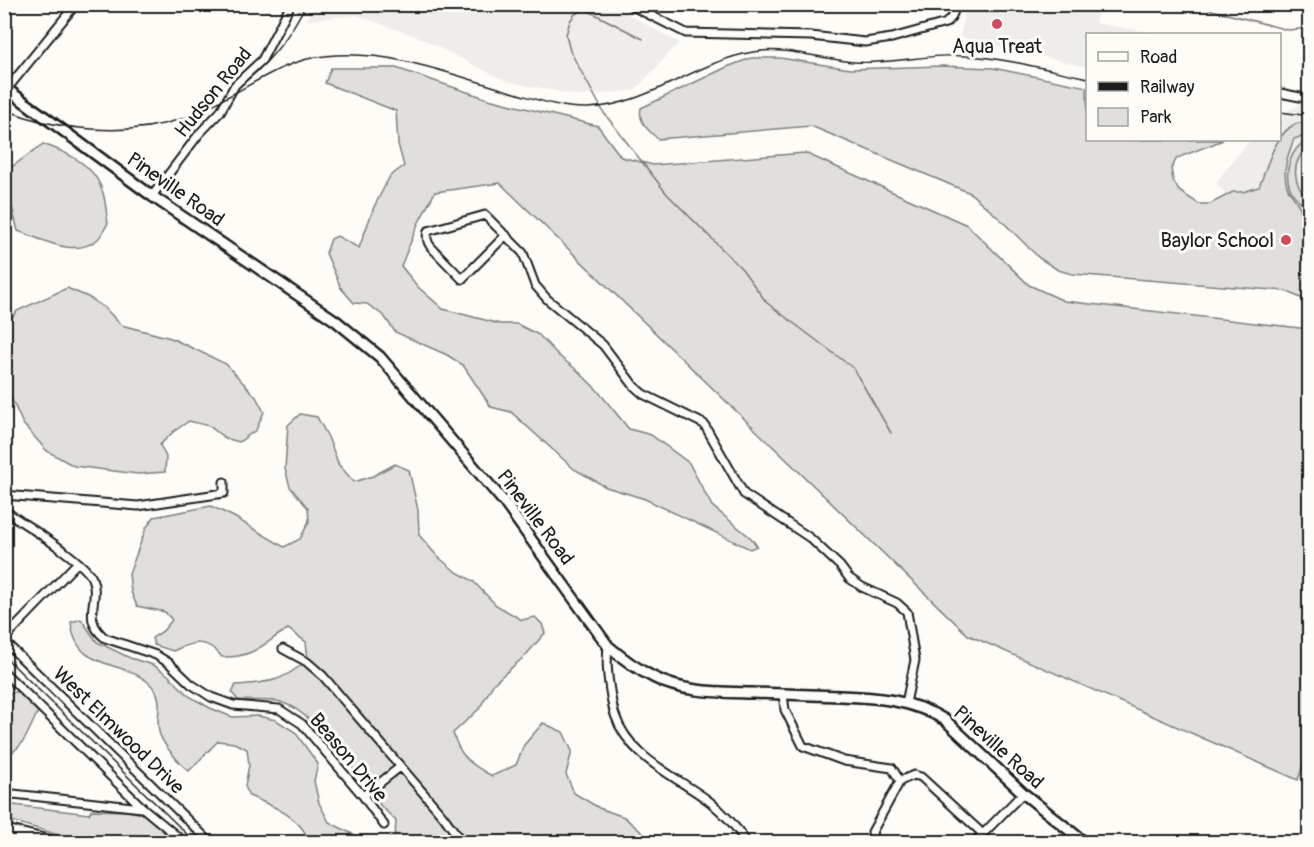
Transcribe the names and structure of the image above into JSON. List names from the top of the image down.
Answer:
{
  "streets": {
    "main road": ["Pineville Road"],
    "street": ["Hudson Road", "West Elmwood Drive", "Beason Drive"]
  },
  "crossings": [
    ["Hudson Road", "Pineville Road"]
  ],
  "places": ["Aqua Treat", "Baylor School"],
  "legend": ["Road", "Railway", "Park"]
}
